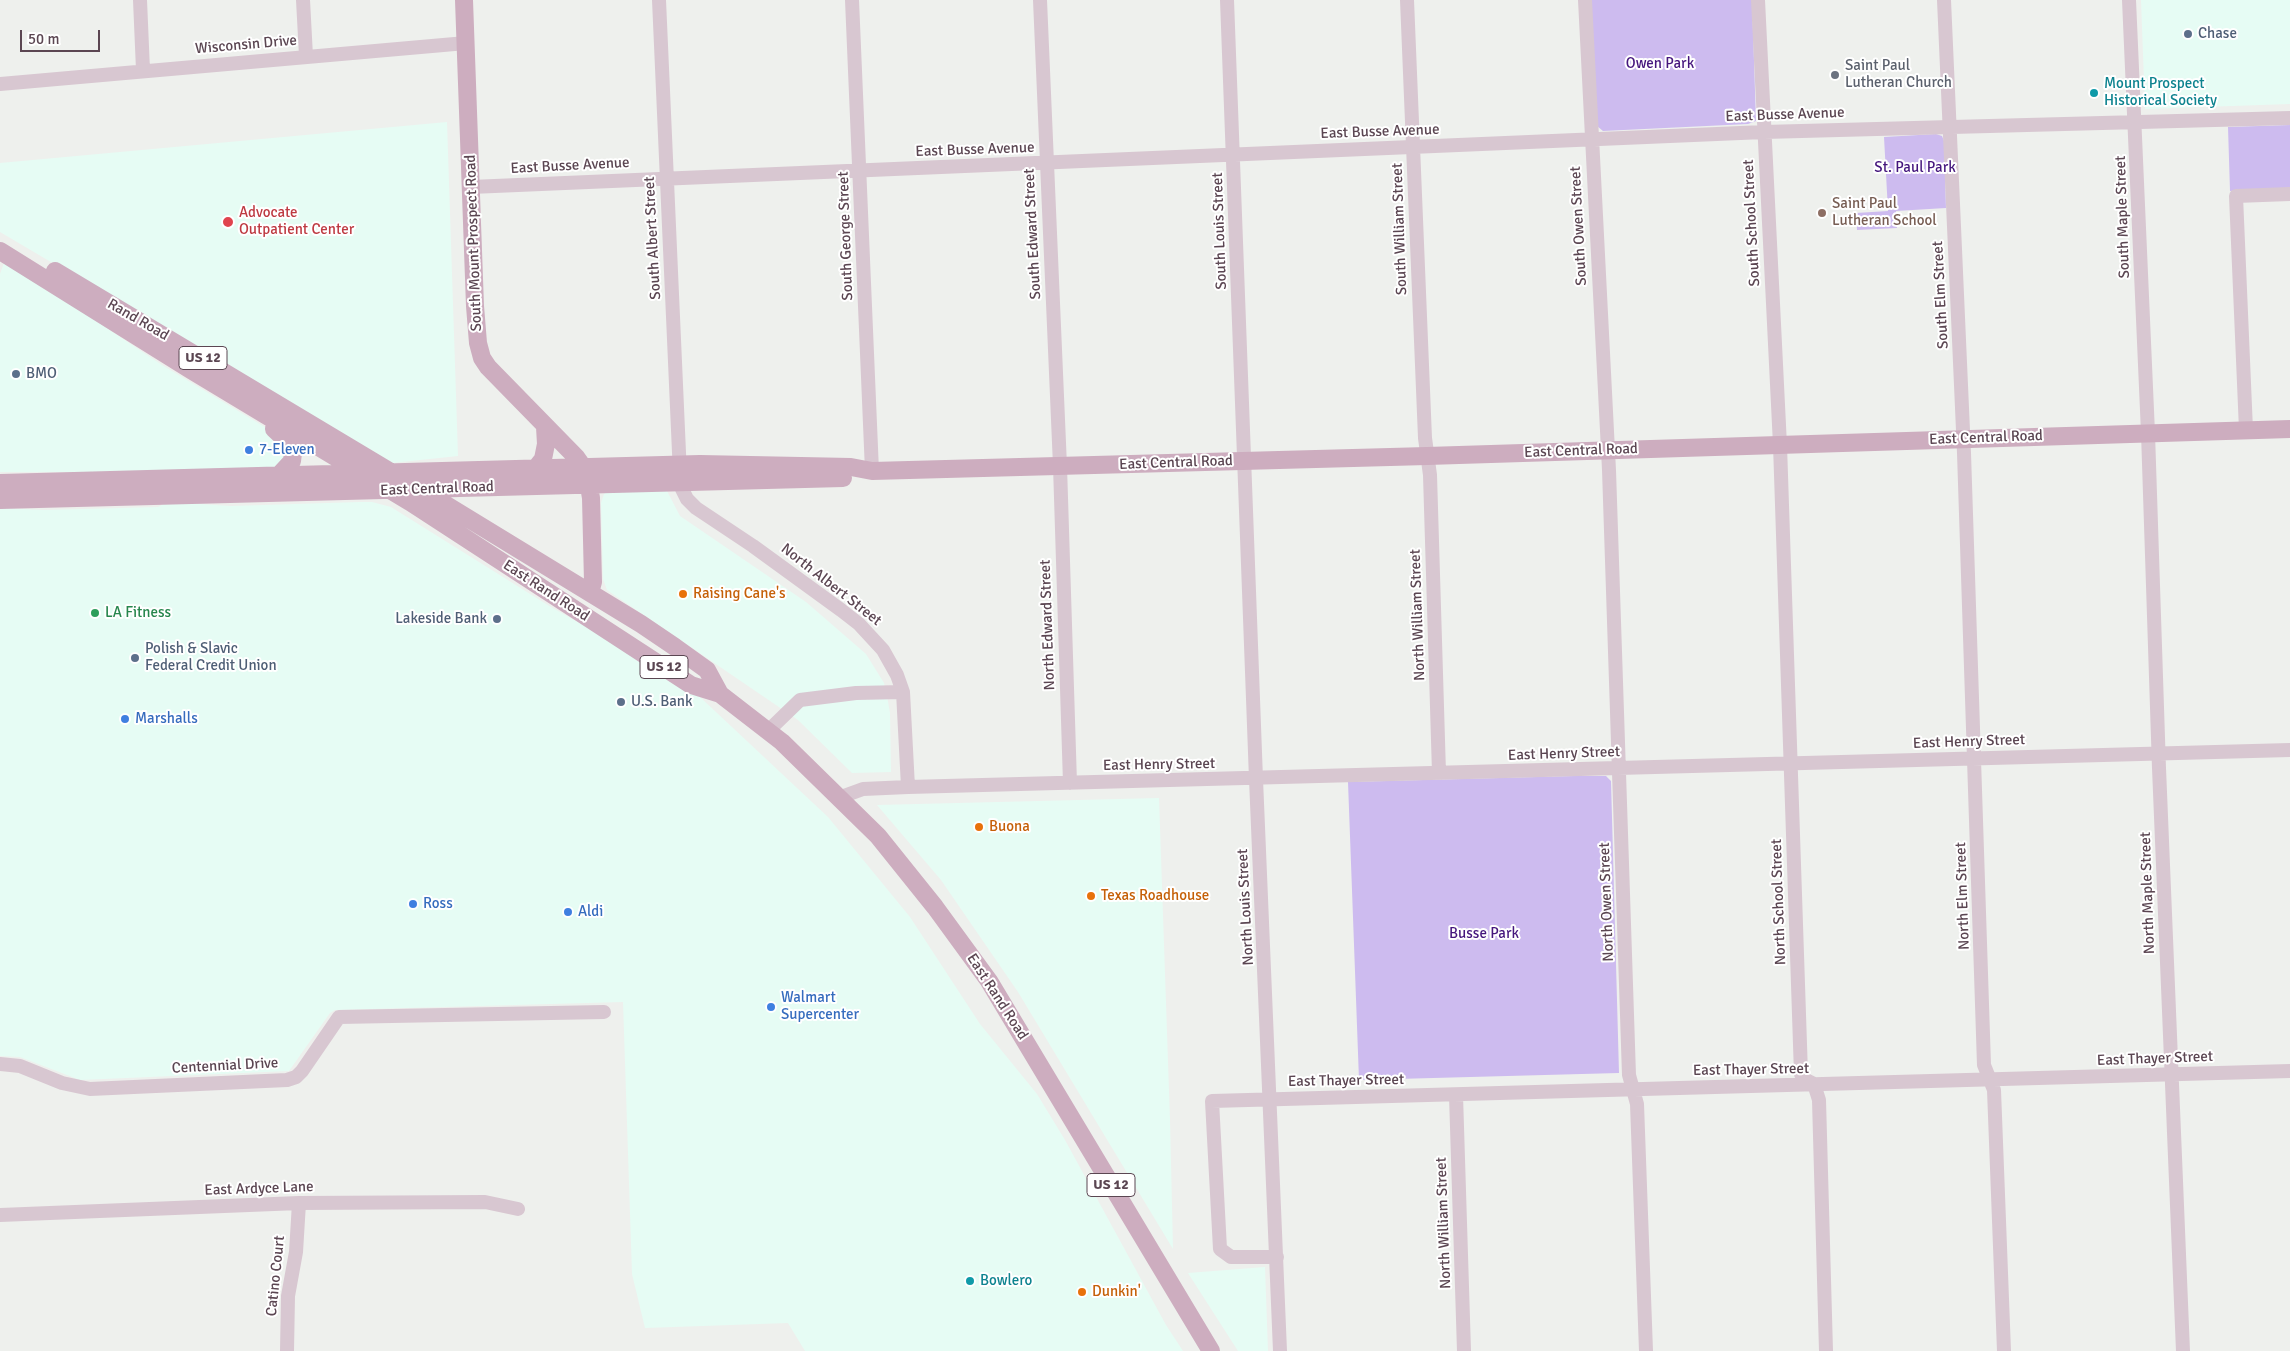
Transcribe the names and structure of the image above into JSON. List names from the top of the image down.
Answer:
{
  "streets": {
    "main road": [
      "South Mount Prospect Road",
      "Rand Road",
      "US 12",
      "East Central Road",
      "East Rand Road"
    ],
    "street": [
      "Wisconsin Drive",
      "East Busse Avenue",
      "South Maple Street",
      "South School Street",
      "South Owen Street",
      "South William Street",
      "South Louis Street",
      "South Edward Street",
      "South George Street",
      "South Albert Street",
      "South Elm Street",
      "North Albert Street",
      "North William Street",
      "North Edward Street",
      "East Henry Street",
      "North Maple Street",
      "North Elm Street",
      "North Owen Street",
      "North School Street",
      "North Louis Street",
      "East Thayer Street",
      "Centennial Drive",
      "East Ardyce Lane",
      "Catino Court"
    ]
  },
  "crossings": [
    ["Wisconsin Drive", "South Mount Prospect Road"],
    ["East Busse Avenue", "South Maple Street"],
    ["East Busse Avenue", "South School Street"],
    ["East Busse Avenue", "South Owen Street"],
    ["East Busse Avenue", "South William Street"],
    ["East Busse Avenue", "South Louis Street"],
    ["East Busse Avenue", "South Edward Street"],
    ["East Busse Avenue", "South George Street"],
    ["East Busse Avenue", "South Albert Street"],
    ["East Busse Avenue", "South Mount Prospect Road"],
    ["East Busse Avenue", "South Elm Street"],
    ["South Maple Street", "East Central Road"],
    ["South Maple Street", "North Maple Street"],
    ["South School Street", "East Central Road"],
    ["South School Street", "North School Street"],
    ["South Owen Street", "East Central Road"],
    ["South Owen Street", "North Owen Street"],
    ["South William Street", "East Central Road"],
    ["South William Street", "North William Street"],
    ["South Louis Street", "East Central Road"],
    ["South Louis Street", "North Louis Street"],
    ["South Edward Street", "East Central Road"],
    ["South Edward Street", "North Edward Street"],
    ["South George Street", "East Central Road"],
    ["South Albert Street", "East Central Road"],
    ["South Albert Street", "North Albert Street"],
    ["South Mount Prospect Road", "East Central Road"],
    ["South Mount Prospect Road", "East Rand Road"],
    ["South Elm Street", "East Central Road"],
    ["South Elm Street", "North Elm Street"],
    ["Rand Road", "East Central Road"],
    ["Rand Road", "East Rand Road"],
    ["East Central Road", "North Albert Street"],
    ["East Central Road", "East Rand Road"],
    ["East Central Road", "North William Street"],
    ["East Central Road", "North Edward Street"],
    ["East Central Road", "North Maple Street"],
    ["East Central Road", "North Elm Street"],
    ["East Central Road", "North Owen Street"],
    ["East Central Road", "North School Street"],
    ["East Central Road", "North Louis Street"],
    ["North Albert Street", "East Henry Street"],
    ["East Rand Road", "East Henry Street"],
    ["North William Street", "East Henry Street"],
    ["North William Street", "East Thayer Street"],
    ["North Edward Street", "East Henry Street"],
    ["East Henry Street", "North Maple Street"],
    ["East Henry Street", "North Elm Street"],
    ["East Henry Street", "North Owen Street"],
    ["East Henry Street", "North School Street"],
    ["East Henry Street", "North Louis Street"],
    ["North Maple Street", "East Thayer Street"],
    ["North Elm Street", "East Thayer Street"],
    ["North Owen Street", "East Thayer Street"],
    ["North School Street", "East Thayer Street"],
    ["North Louis Street", "East Thayer Street"],
    ["East Ardyce Lane", "Catino Court"]
  ],
  "parks": ["Owen Park", "St. Paul Park", "Busse Park"],
  "places": [
    "Chase",
    "Saint Paul Lutheran Church",
    "Mount Prospect Historical Society",
    "Saint Paul Lutheran School",
    "Advocate Outpatient Center",
    "BMO",
    "7-Eleven",
    "Raising Cane's",
    "LA Fitness",
    "Lakeside Bank",
    "Polish & Slavic Federal Credit Union",
    "U.S. Bank",
    "Marshalls",
    "Buona",
    "Texas Roadhouse",
    "Ross",
    "Aldi",
    "Walmart Supercenter",
    "Bowlero",
    "Dunkin'"
  ],
  "scale_bar": "50 m"
}
